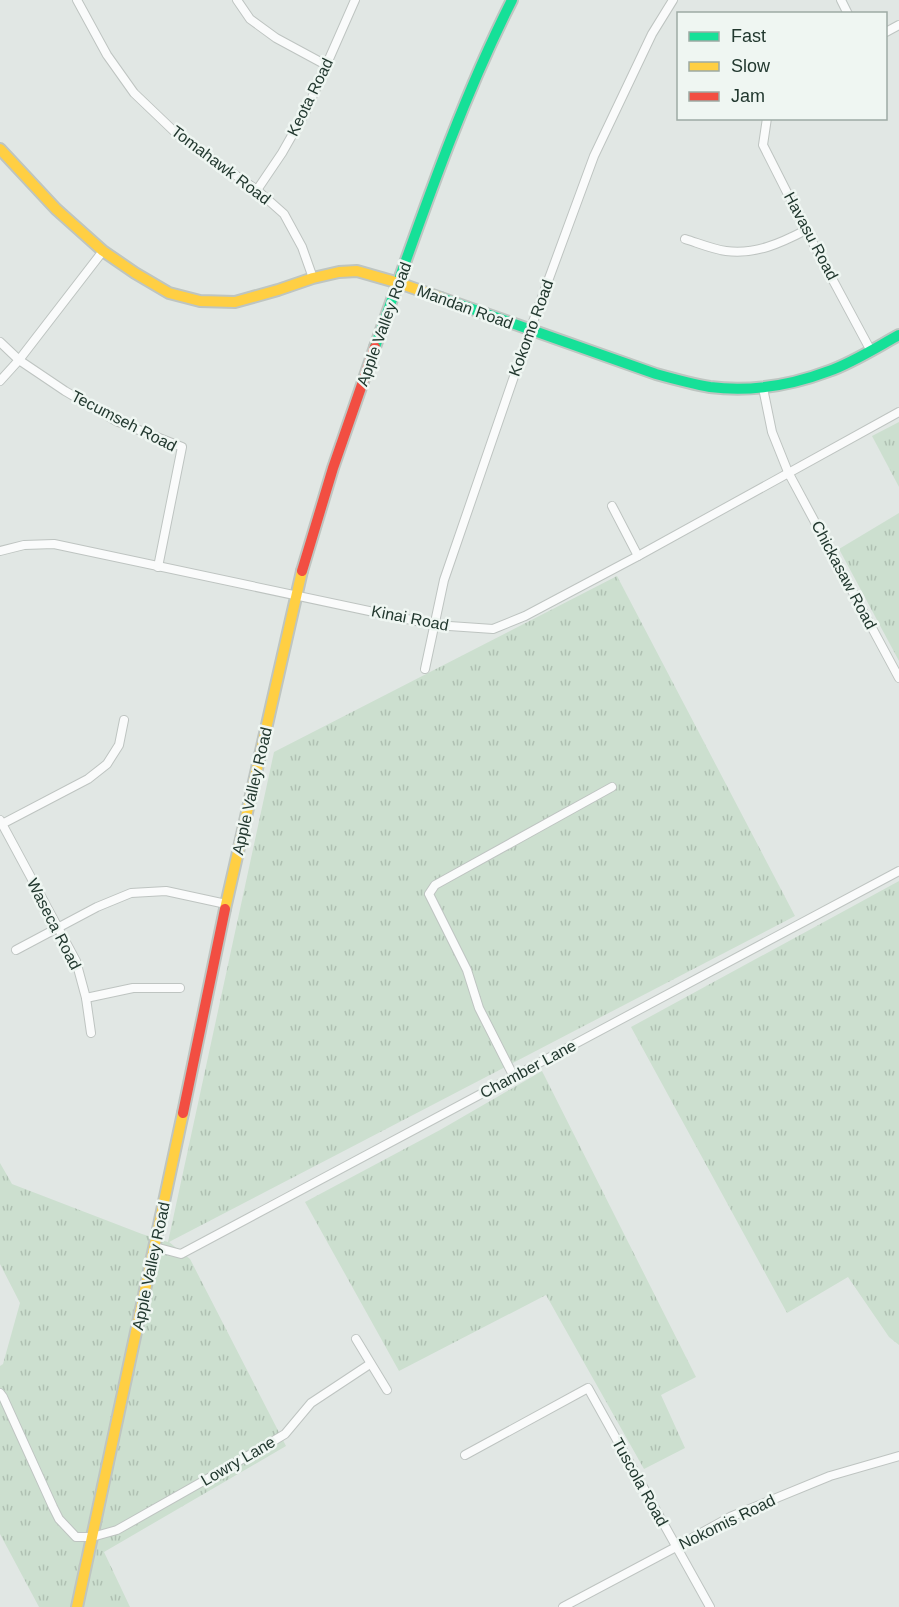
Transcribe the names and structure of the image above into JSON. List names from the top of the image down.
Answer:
{
  "streets": {
    "main road": ["Mandan Road", "Apple Valley Road"],
    "street": [
      "Keota Road",
      "Tomahawk Road",
      "Havasu Road",
      "Kokomo Road",
      "Tecumseh Road",
      "Chickasaw Road",
      "Kinai Road",
      "Waseca Road",
      "Chamber Lane",
      "Lowry Lane",
      "Tuscola Road",
      "Nokomis Road"
    ]
  },
  "crossings": [
    ["Keota Road", "Tomahawk Road"],
    ["Tomahawk Road", "Mandan Road"],
    ["Havasu Road", "Mandan Road"],
    ["Mandan Road", "Apple Valley Road"],
    ["Mandan Road", "Kokomo Road"],
    ["Apple Valley Road", "Kinai Road"],
    ["Apple Valley Road", "Chamber Lane"],
    ["Apple Valley Road", "Lowry Lane"],
    ["Kokomo Road", "Kinai Road"],
    ["Tecumseh Road", "Kinai Road"],
    ["Chickasaw Road", "Kinai Road"],
    ["Tuscola Road", "Nokomis Road"]
  ],
  "legend": ["Fast", "Slow", "Jam"]
}
